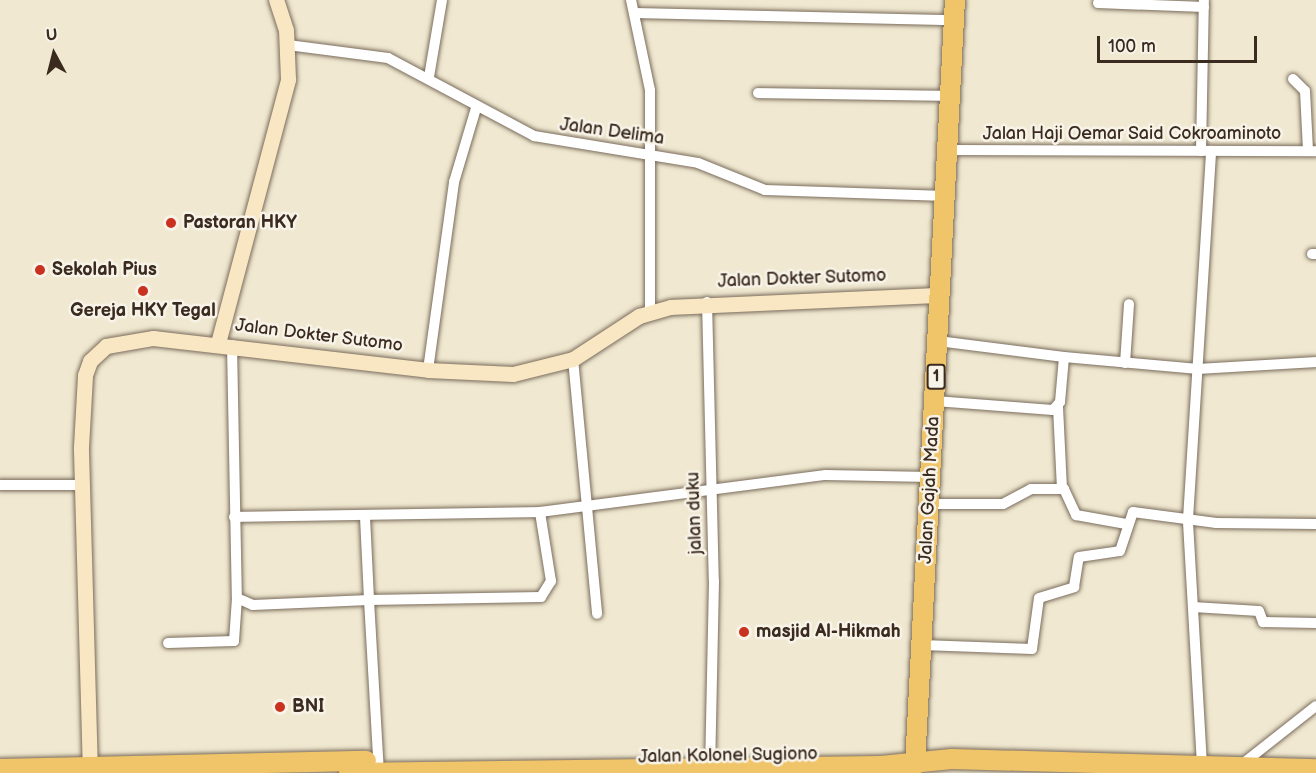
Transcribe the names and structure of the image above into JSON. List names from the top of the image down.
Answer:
{
  "streets": {
    "highway": ["1", "Jalan Gajah Mada"],
    "main road": ["Jalan Dokter Sutomo"],
    "street": ["Jalan Delima", "Jalan Haji Oemar Said Cokroaminoto", "jalan duku"]
  },
  "crossings": [
    ["Jalan Delima", "Jalan Gajah Mada"],
    ["Jalan Haji Oemar Said Cokroaminoto", "Jalan Gajah Mada"],
    ["Jalan Dokter Sutomo", "Jalan Gajah Mada"],
    ["Jalan Dokter Sutomo", "jalan duku"]
  ],
  "places": [
    "Pastoran HKY",
    "Sekolah Pius",
    "Gereja HKY Tegal",
    "masjid Al-Hikmah",
    "BNI"
  ],
  "scale_bar": "100 m",
  "north": "top"
}
